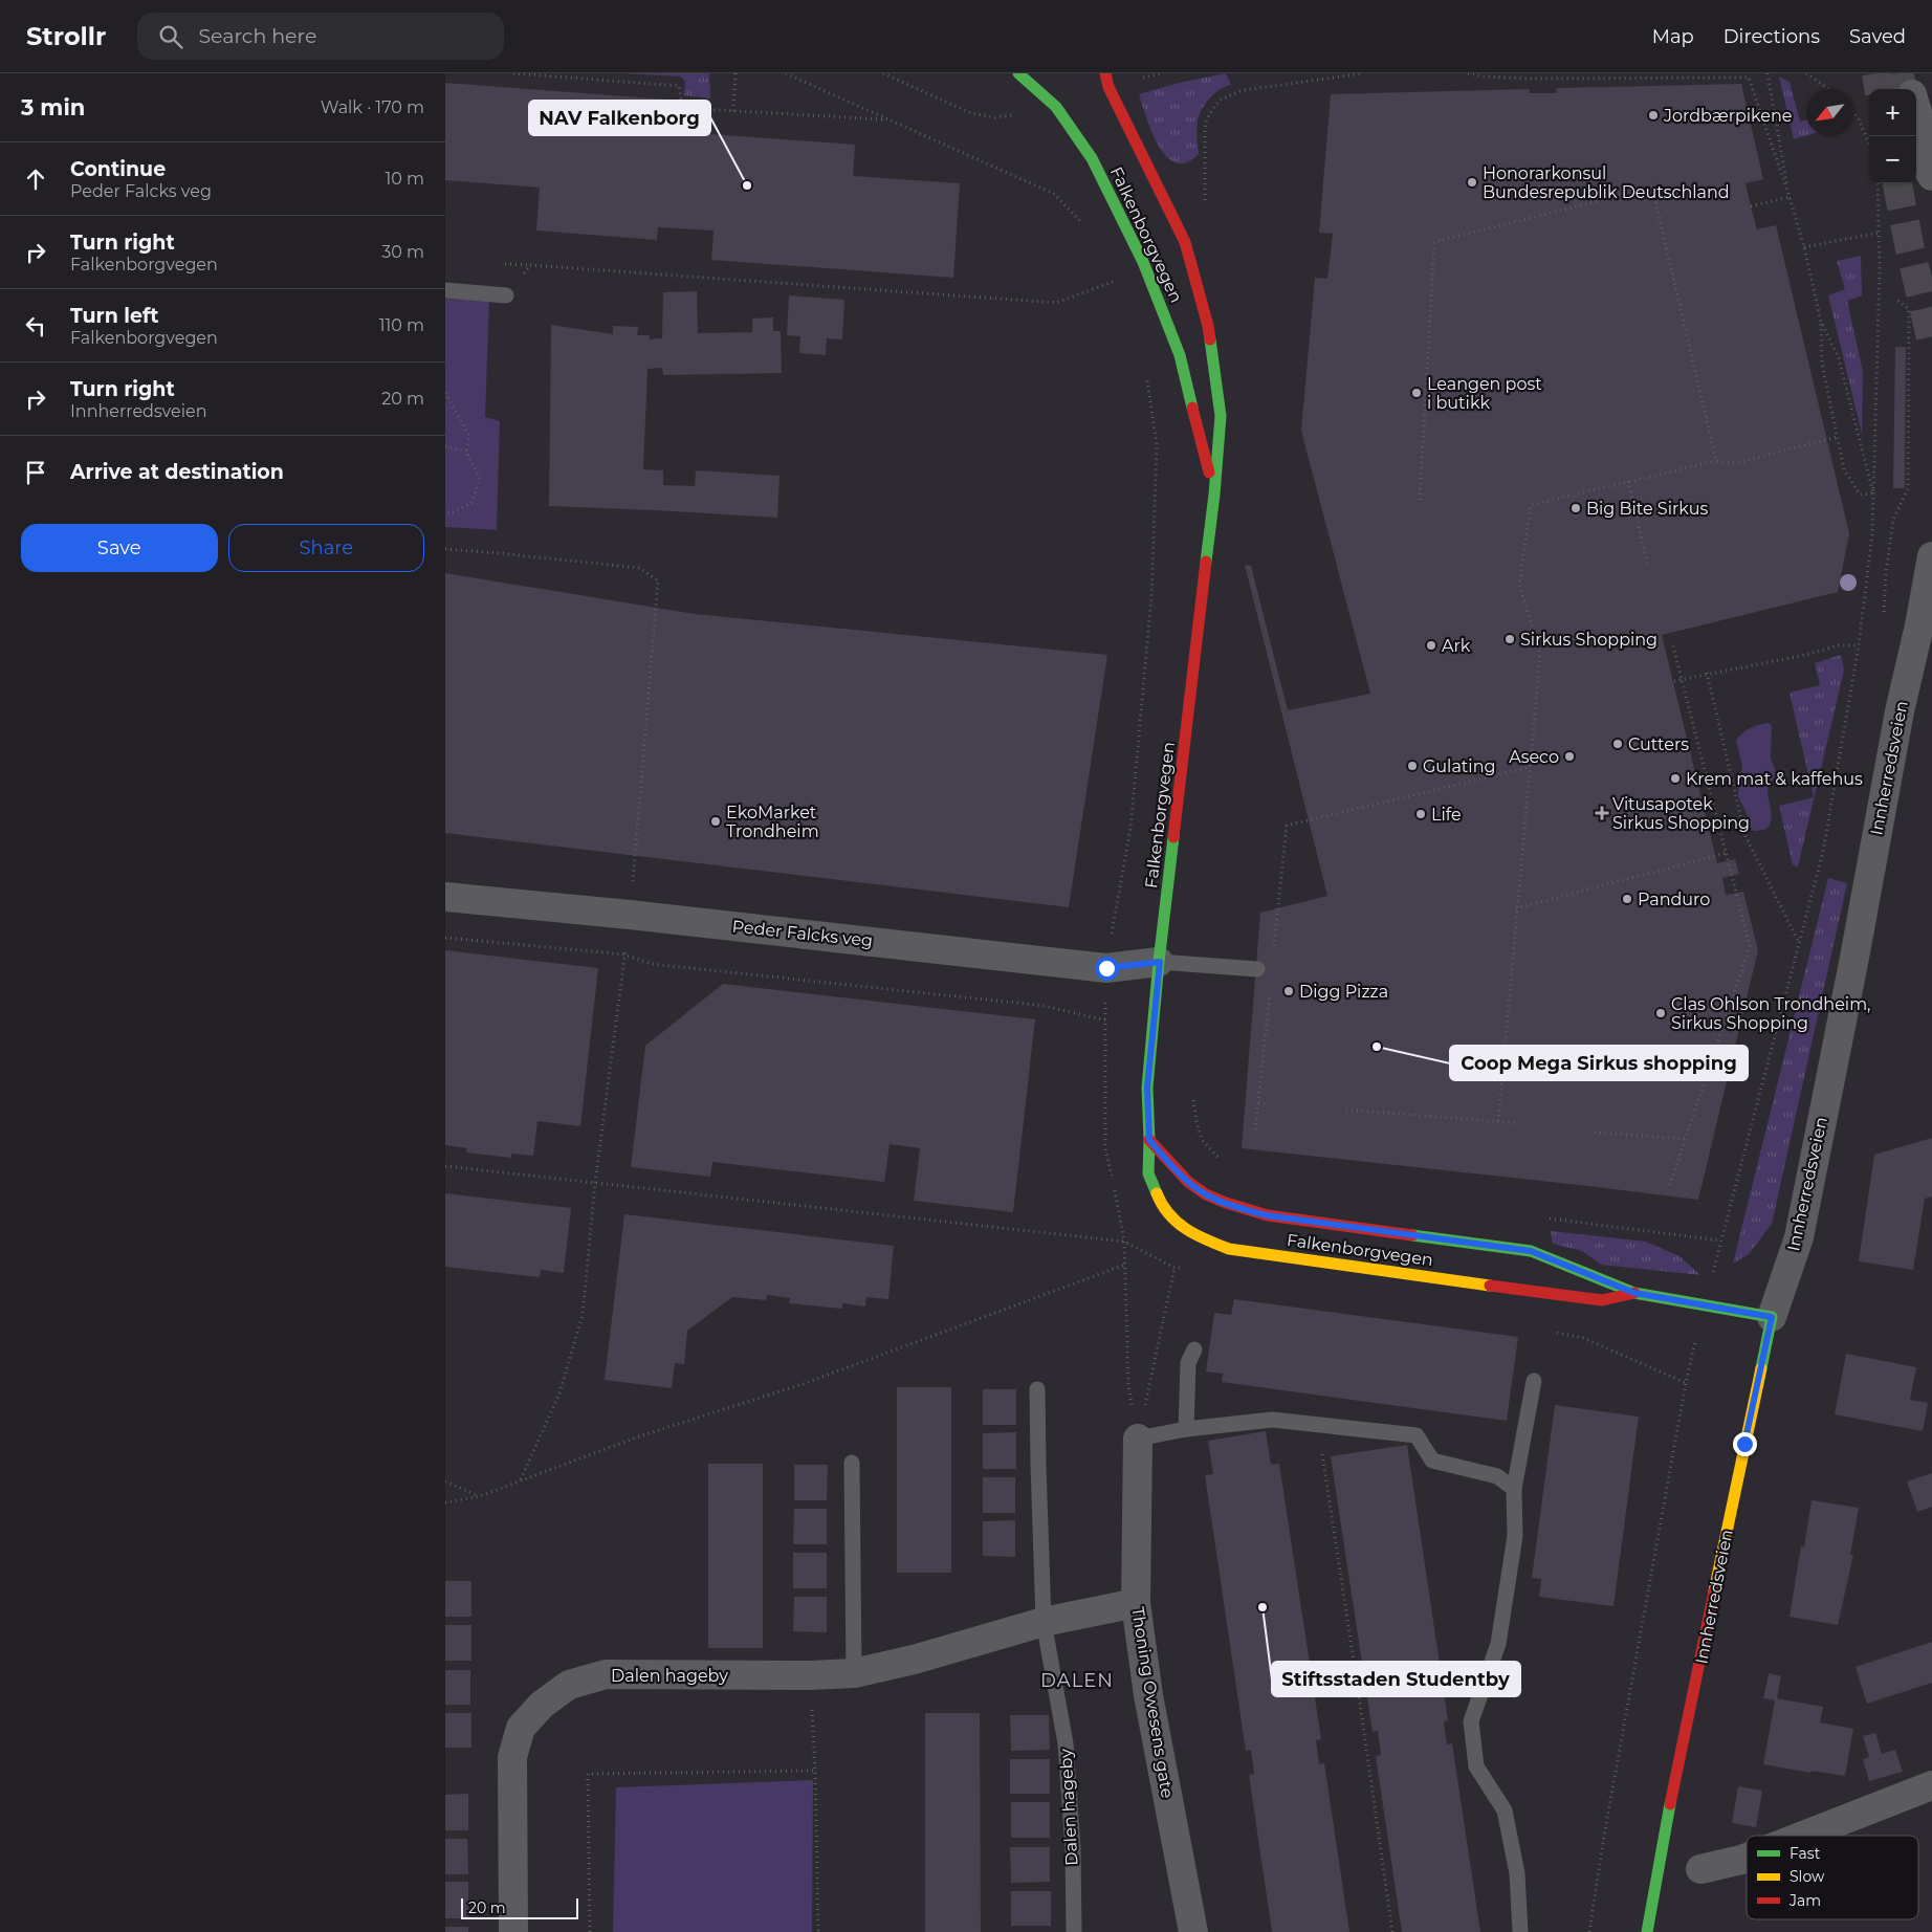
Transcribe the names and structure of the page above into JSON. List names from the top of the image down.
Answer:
{
  "streets": {
    "main road": ["Falkenborgvegen", "Innherredsveien"],
    "street": ["Peder Falcks veg", "Dalen hageby", "Thoning Owesens gate"]
  },
  "crossings": [
    ["Falkenborgvegen", "Innherredsveien"],
    ["Falkenborgvegen", "Peder Falcks veg"],
    ["Dalen hageby", "Thoning Owesens gate"]
  ],
  "districts": ["DALEN"],
  "places": {
    "other": [
      "Jordbærpikene",
      "Honorarkonsul Bundesrepublik Deutschland",
      "NAV Falkenborg",
      "Leangen post i butikk",
      "Big Bite Sirkus",
      "Sirkus Shopping",
      "Ark",
      "Cutters",
      "Aseco",
      "Gulating",
      "Krem mat & kaffehus",
      "Life",
      "EkoMarket Trondheim",
      "Panduro",
      "Digg Pizza",
      "Clas Ohlson Trondheim, Sirkus Shopping",
      "Coop Mega Sirkus shopping",
      "Stiftsstaden Studentby"
    ],
    "health": ["Vitusapotek Sirkus Shopping"]
  },
  "legend": ["Fast", "Slow", "Jam"],
  "scale_bar": "20 m",
  "north": "bottom left",
  "page": {
    "header": "Strollr",
    "search": "Search here",
    "nav": ["Map", "Directions", "Saved"],
    "heading": ["3 min", "Walk · 170 m"],
    "map_buttons": ["+", "−"],
    "list": [
      ["Continue", "Peder Falcks veg", "10 m"],
      ["Turn right", "Falkenborgvegen", "30 m"],
      ["Turn left", "Falkenborgvegen", "110 m"],
      ["Turn right", "Innherredsveien", "20 m"],
      "Arrive at destination"
    ],
    "buttons": ["Save", "Share"],
    "scale": "20 m"
  }
}
